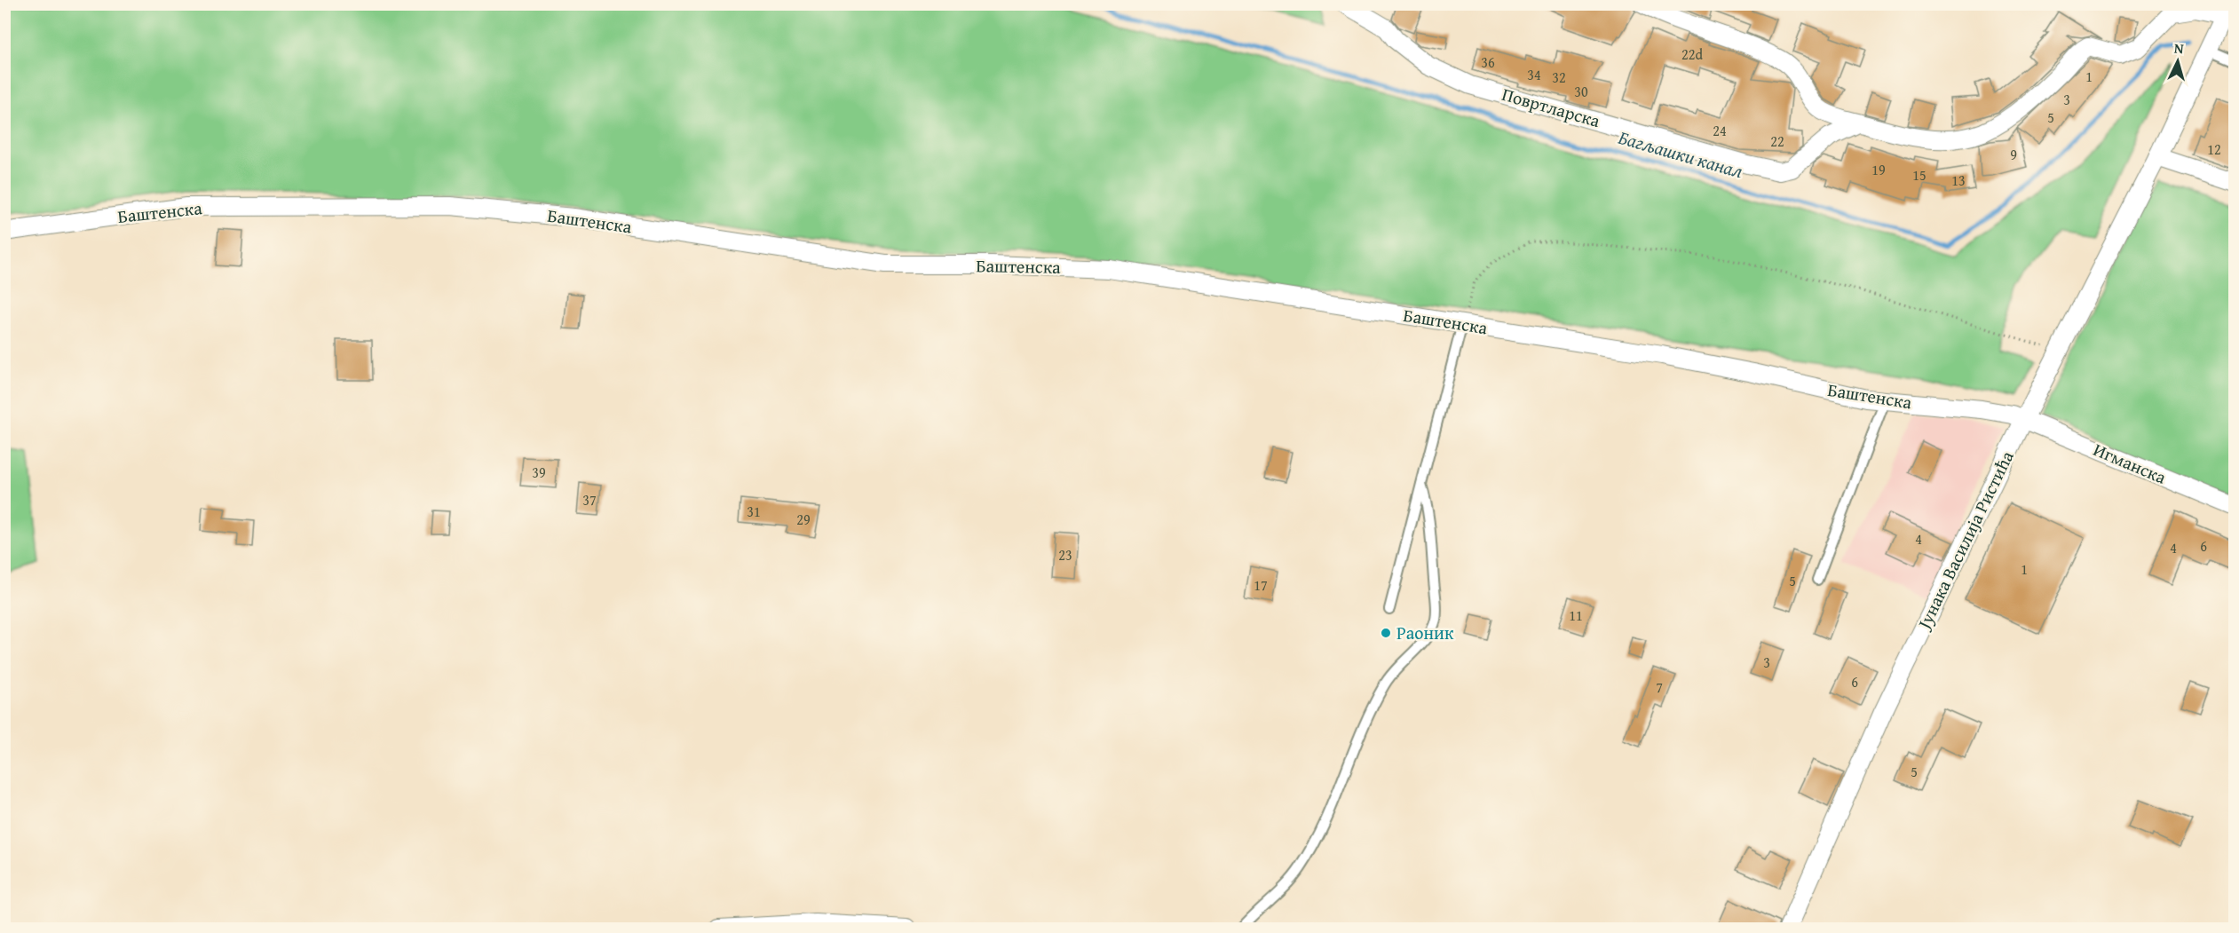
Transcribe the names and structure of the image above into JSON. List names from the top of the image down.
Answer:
{
  "streets": {
    "street": [
      "Повртларска",
      "Баштенска",
      "Игманска",
      "Јунака Василија Ристића"
    ]
  },
  "crossings": [
    ["Баштенска", "Игманска"],
    ["Баштенска", "Јунака Василија Ристића"],
    ["Игманска", "Јунака Василија Ристића"]
  ],
  "water": ["Багљашки канал"],
  "places": ["Раоник"],
  "house_numbers": [
    "22d",
    "36",
    "34",
    "1",
    "32",
    "30",
    "3",
    "5",
    "24",
    "22",
    "12",
    "9",
    "19",
    "15",
    "13",
    "39",
    "37",
    "31",
    "29",
    "4",
    "6",
    "4",
    "23",
    "1",
    "5",
    "17",
    "11",
    "3",
    "6",
    "7",
    "5"
  ],
  "north": "top"
}
